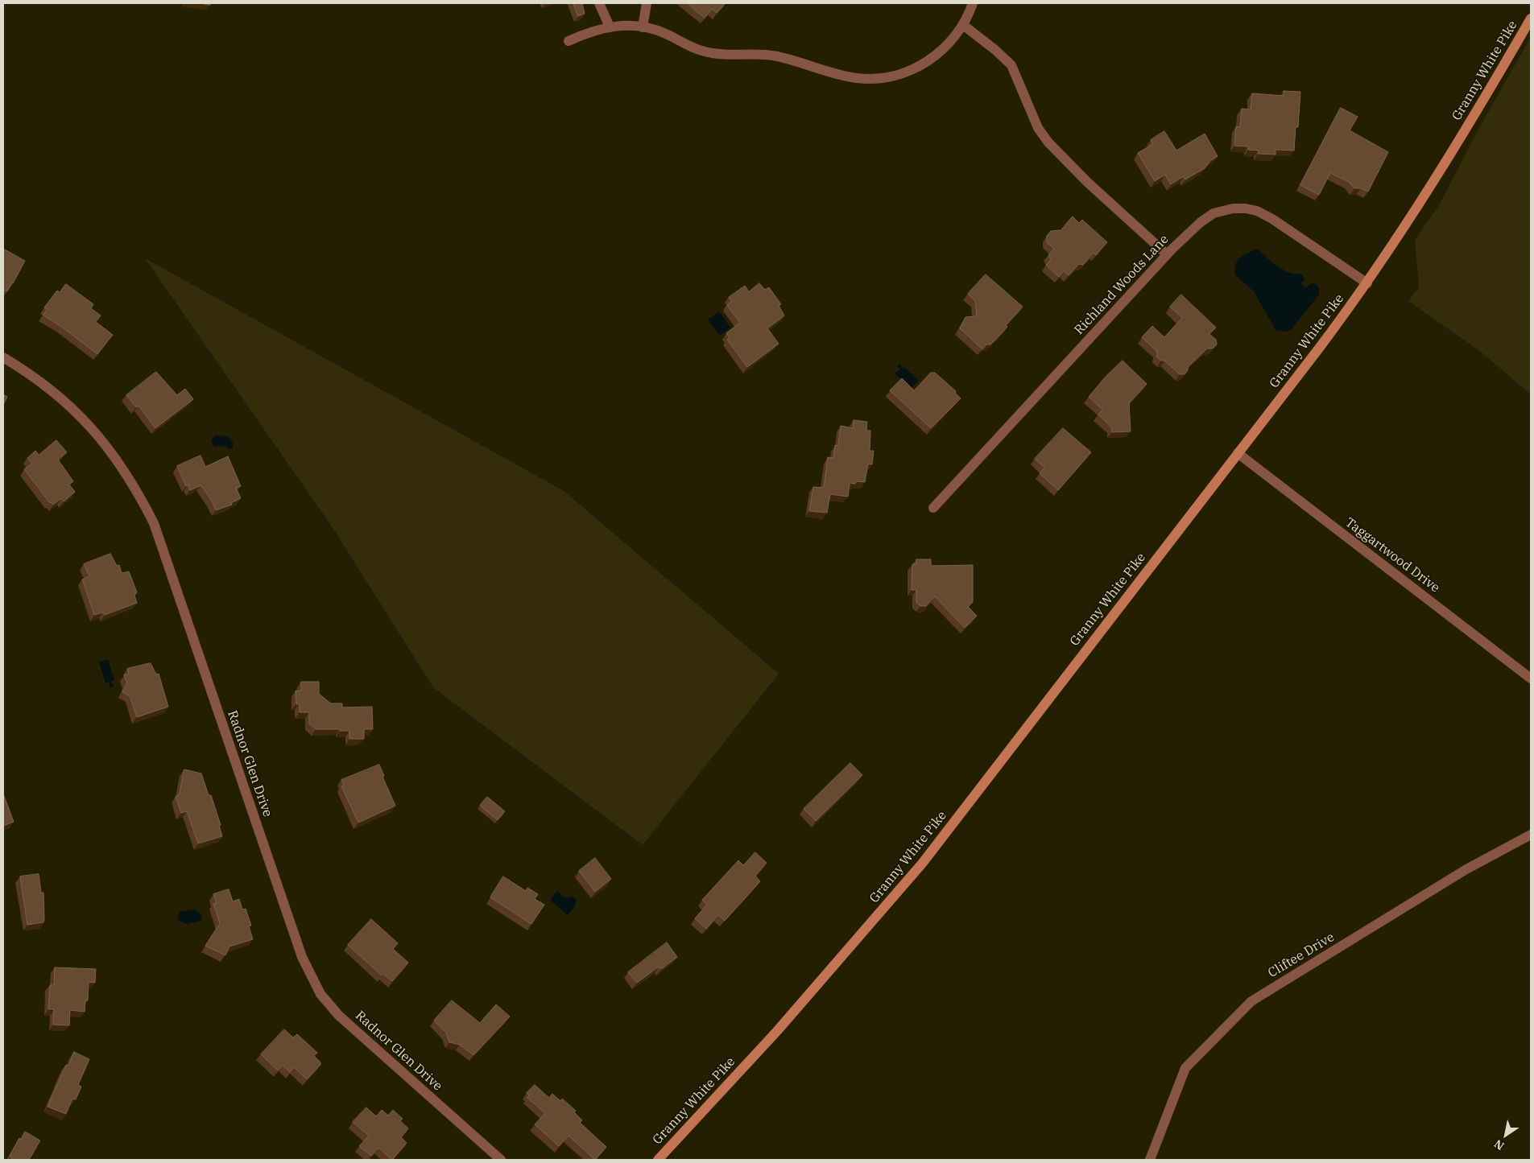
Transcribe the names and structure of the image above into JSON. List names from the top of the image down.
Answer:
{
  "streets": {
    "main road": ["Granny White Pike"],
    "street": [
      "Richland Woods Lane",
      "Taggartwood Drive",
      "Radnor Glen Drive",
      "Cliftee Drive"
    ]
  },
  "crossings": [
    ["Granny White Pike", "Richland Woods Lane"],
    ["Granny White Pike", "Taggartwood Drive"]
  ],
  "north": "bottom left"
}
